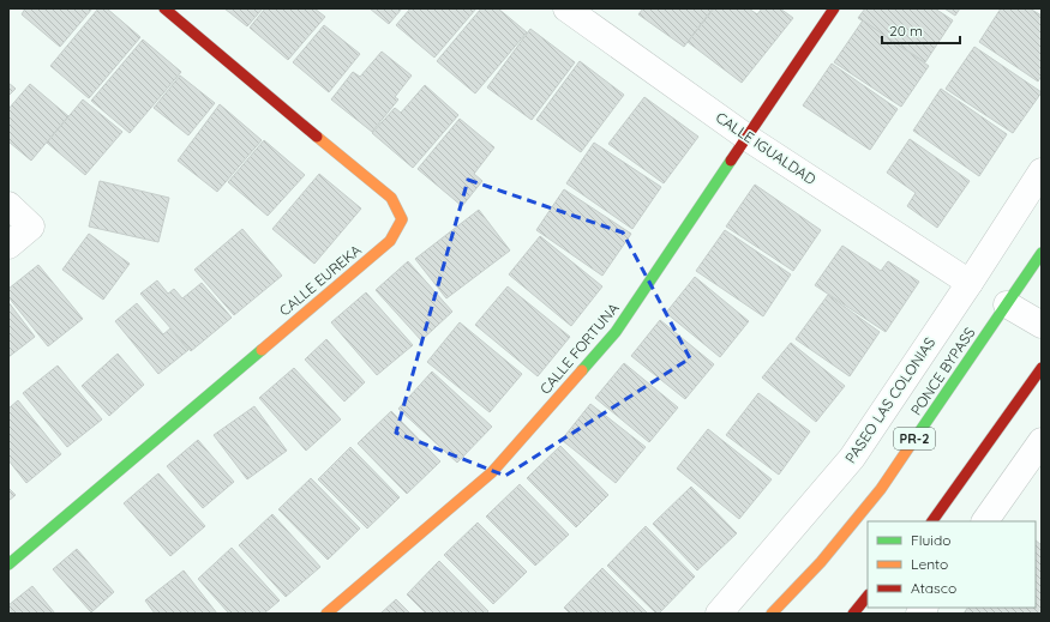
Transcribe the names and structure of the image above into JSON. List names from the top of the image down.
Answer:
{
  "streets": {
    "main road": [
      "CALLE EUREKA",
      "CALLE FORTUNA",
      "PONCE BYPASS",
      "PR-2"
    ],
    "street": ["CALLE IGUALDAD", "PASEO LAS COLONIAS"]
  },
  "crossings": [
    ["CALLE IGUALDAD", "CALLE FORTUNA"],
    ["CALLE IGUALDAD", "PASEO LAS COLONIAS"]
  ],
  "legend": ["Fluido", "Lento", "Atasco"],
  "scale_bar": "20 m"
}
